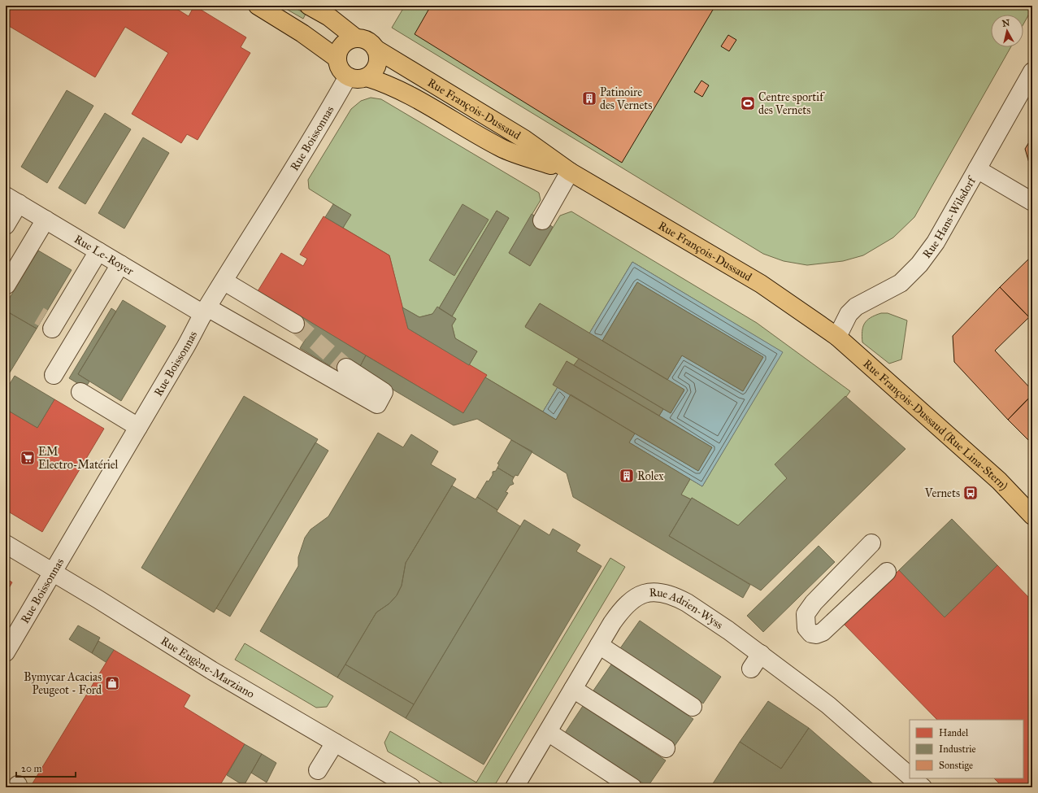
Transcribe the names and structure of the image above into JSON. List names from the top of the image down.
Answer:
{
  "streets": {
    "main road": ["Rue François-Dussaud", "Rue François-Dussaud (Rue Lina-Stern)"],
    "street": [
      "Rue Boissonnas",
      "Rue Hans-Wilsdorf",
      "Rue Le-Royer",
      "Rue Adrien-Wyss",
      "Rue Eugène-Marziano"
    ]
  },
  "crossings": [
    ["Rue François-Dussaud", "Rue Boissonnas"],
    ["Rue François-Dussaud", "Rue Hans-Wilsdorf"],
    ["Rue François-Dussaud", "Rue François-Dussaud (Rue Lina-Stern)"],
    ["Rue Boissonnas", "Rue Le-Royer"],
    ["Rue Boissonnas", "Rue Eugène-Marziano"],
    ["Rue Hans-Wilsdorf", "Rue François-Dussaud (Rue Lina-Stern)"]
  ],
  "places": {
    "building": ["Patinoire des Vernets", "Rolex"],
    "sports": ["Centre sportif des Vernets"],
    "supermarket": ["EM Electro-Matériel"],
    "bus stop": ["Vernets"],
    "shop": ["Bymycar Acacias Peugeot - Ford"]
  },
  "legend": ["Handel", "Industrie", "Sonstige"],
  "scale_bar": "20 m",
  "north": "top"
}
